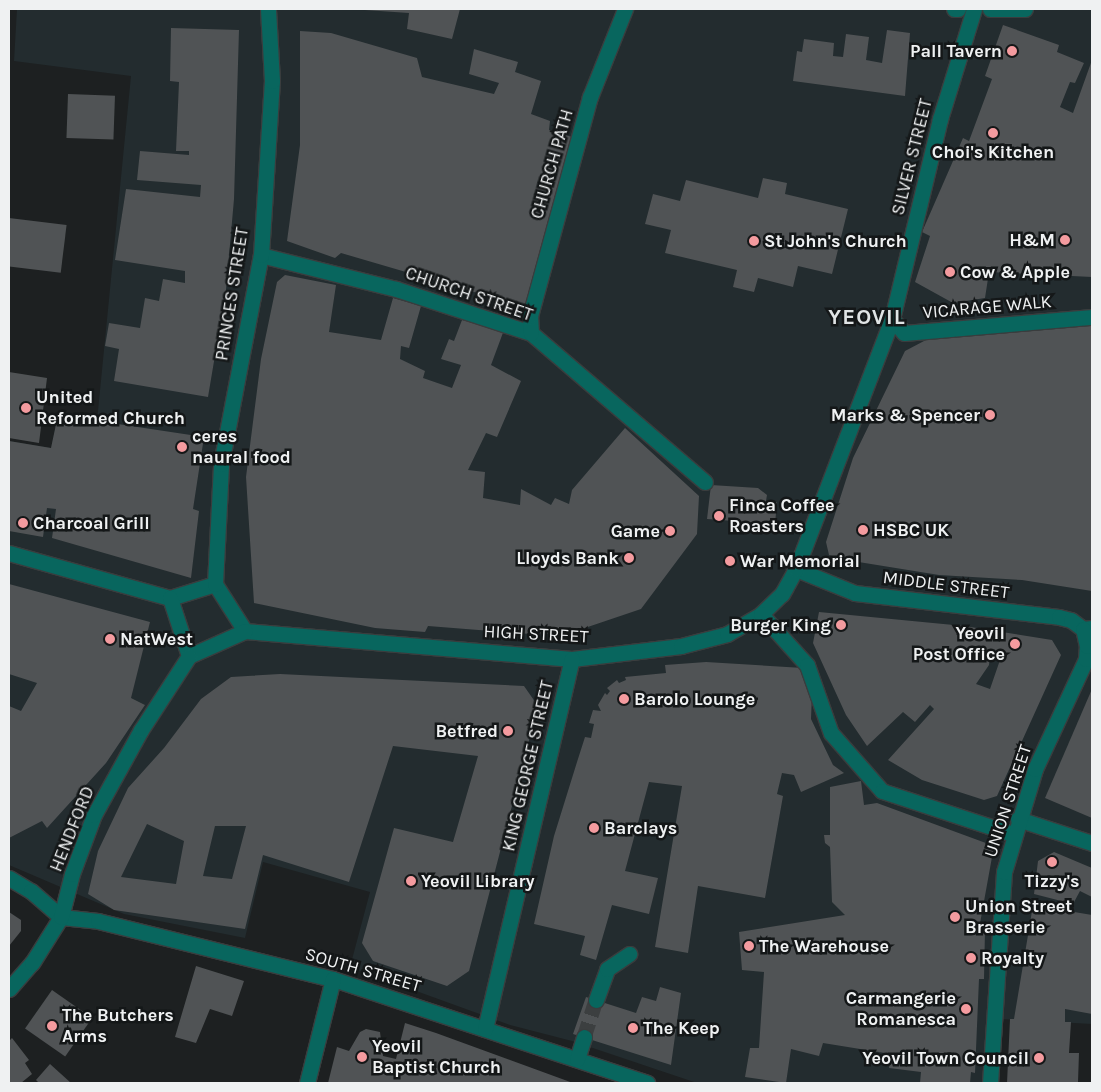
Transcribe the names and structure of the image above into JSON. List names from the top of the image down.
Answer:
{
  "streets": {
    "street": [
      "SILVER STREET",
      "CHURCH PATH",
      "PRINCES STREET",
      "CHURCH STREET",
      "VICARAGE WALK",
      "MIDDLE STREET",
      "HIGH STREET",
      "KING GEORGE STREET",
      "UNION STREET",
      "HENDFORD",
      "SOUTH STREET"
    ]
  },
  "crossings": [
    ["SILVER STREET", "VICARAGE WALK"],
    ["SILVER STREET", "MIDDLE STREET"],
    ["SILVER STREET", "HIGH STREET"],
    ["CHURCH PATH", "CHURCH STREET"],
    ["PRINCES STREET", "CHURCH STREET"],
    ["MIDDLE STREET", "HIGH STREET"],
    ["MIDDLE STREET", "UNION STREET"],
    ["HIGH STREET", "KING GEORGE STREET"],
    ["HIGH STREET", "HENDFORD"],
    ["KING GEORGE STREET", "SOUTH STREET"],
    ["HENDFORD", "SOUTH STREET"]
  ],
  "districts": ["YEOVIL"],
  "places": [
    "Pall Tavern",
    "Choi's Kitchen",
    "H&M",
    "St John's Church",
    "Cow & Apple",
    "United Reformed Church",
    "Marks & Spencer",
    "ceres naural food",
    "Finca Coffee Roasters",
    "Charcoal Grill",
    "HSBC UK",
    "Game",
    "Lloyds Bank",
    "War Memorial",
    "Burger King",
    "NatWest",
    "Yeovil Post Office",
    "Barolo Lounge",
    "Betfred",
    "Barclays",
    "Tizzy's",
    "Yeovil Library",
    "Union Street Brasserie",
    "The Warehouse",
    "Royalty",
    "Carmangerie Romanesca",
    "The Butchers Arms",
    "The Keep",
    "Yeovil Baptist Church",
    "Yeovil Town Council"
  ]
}
